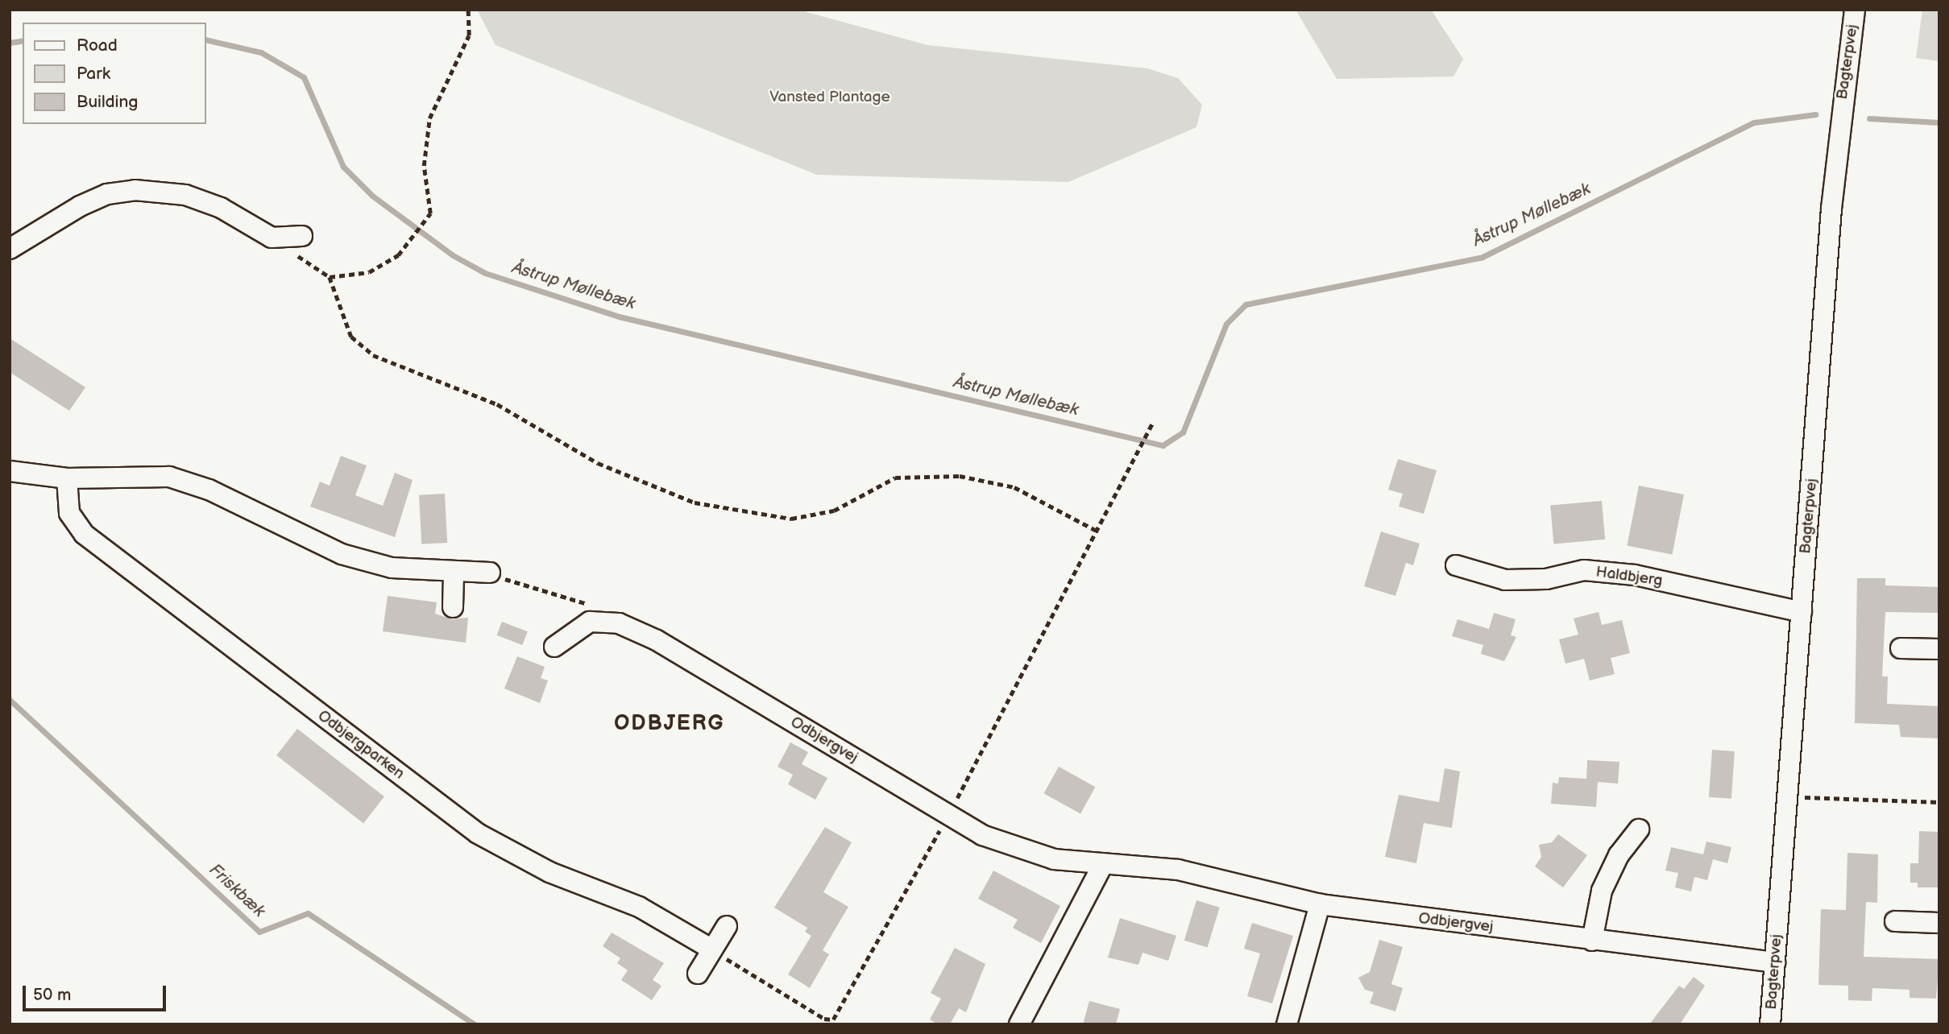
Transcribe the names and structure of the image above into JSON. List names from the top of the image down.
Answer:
{
  "streets": {
    "street": [
      "Bagterpvej",
      "Haldbjerg",
      "Odbjergvej",
      "Odbjergparken"
    ]
  },
  "crossings": [
    ["Bagterpvej", "Haldbjerg"],
    ["Bagterpvej", "Odbjergvej"]
  ],
  "districts": ["ODBJERG"],
  "water": ["Åstrup Møllebæk", "Friskbæk"],
  "parks": ["Vansted Plantage"],
  "legend": ["Road", "Park", "Building"],
  "scale_bar": "50 m"
}
